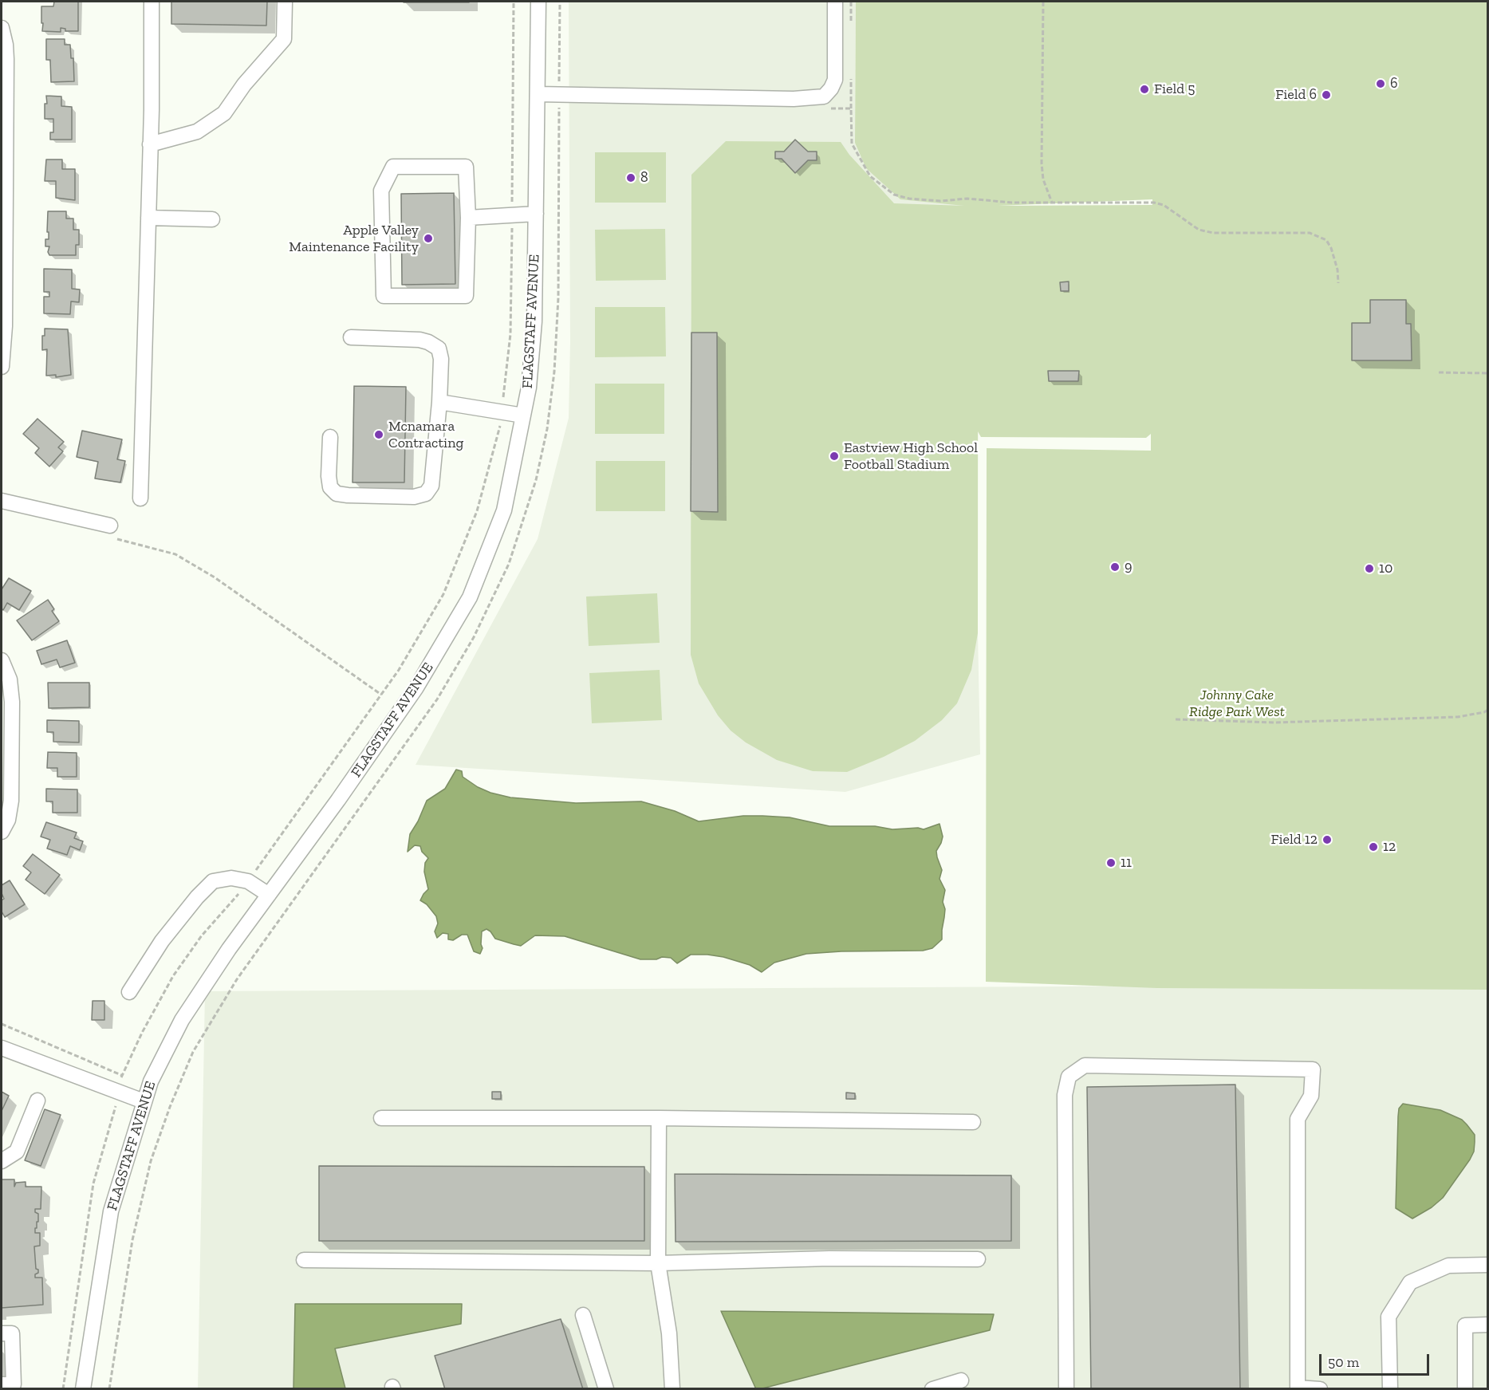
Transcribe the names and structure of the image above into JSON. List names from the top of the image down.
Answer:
{
  "streets": {
    "street": ["FLAGSTAFF AVENUE"]
  },
  "parks": ["Johnny Cake Ridge Park West"],
  "places": [
    "6",
    "Field 5",
    "Field 6",
    "8",
    "Apple Valley Maintenance Facility",
    "Mcnamara Contracting",
    "Eastview High School Football Stadium",
    "9",
    "10",
    "Field 12",
    "12",
    "11"
  ],
  "scale_bar": "50 m"
}
